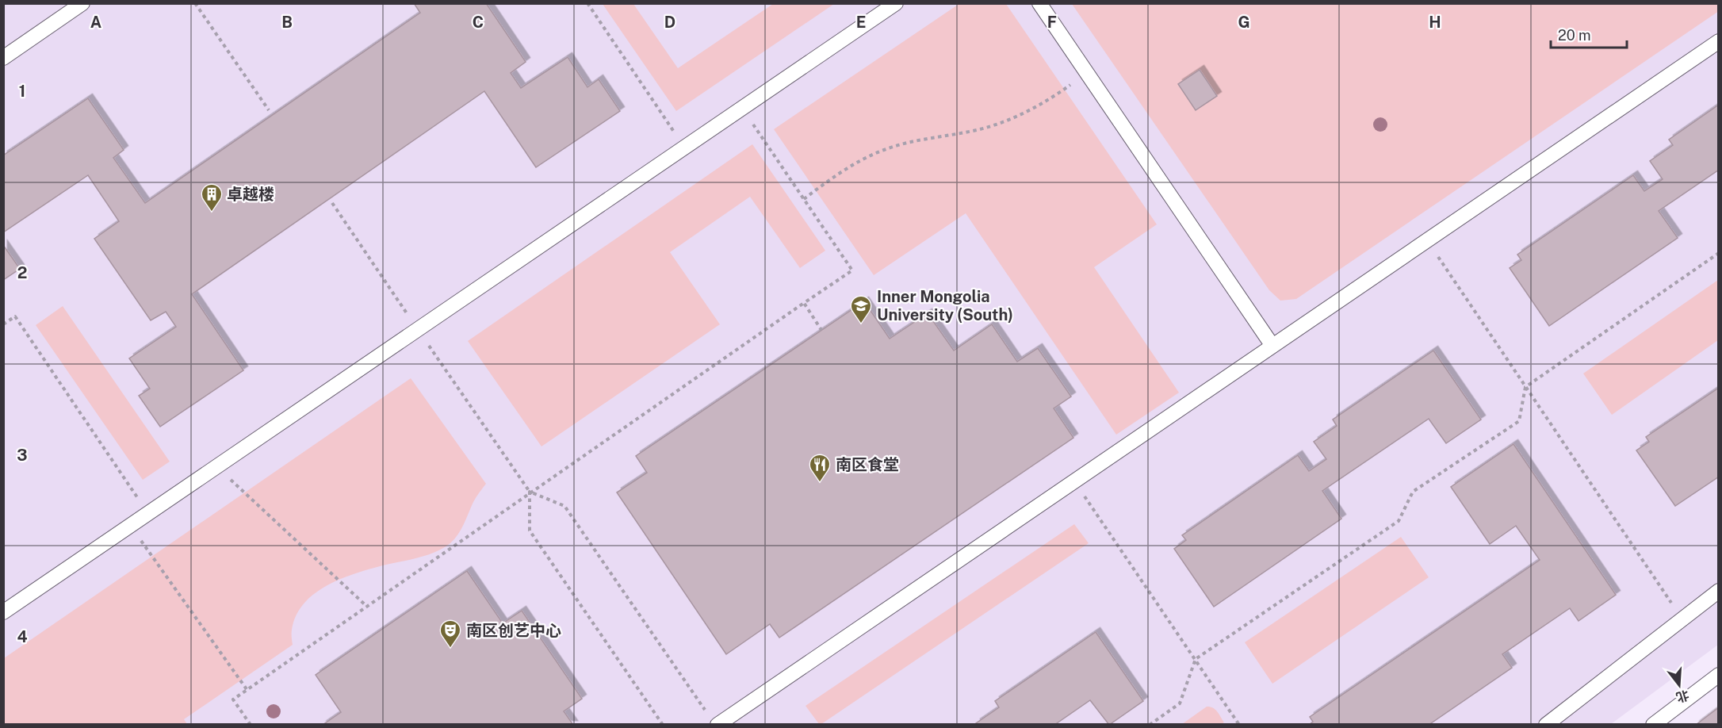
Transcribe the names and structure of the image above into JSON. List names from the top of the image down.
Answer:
{
  "places": {
    "building": ["卓越楼"],
    "school or university": ["Inner Mongolia University (South)"],
    "restaurant": ["南区食堂"],
    "theatre": ["南区创艺中心"]
  },
  "scale_bar": "20 m",
  "north": "bottom",
  "grid": {
    "columns": [
      "A",
      "B",
      "C",
      "D",
      "E",
      "F",
      "G",
      "H"
    ],
    "rows": [
      "1",
      "2",
      "3",
      "4"
    ]
  }
}
